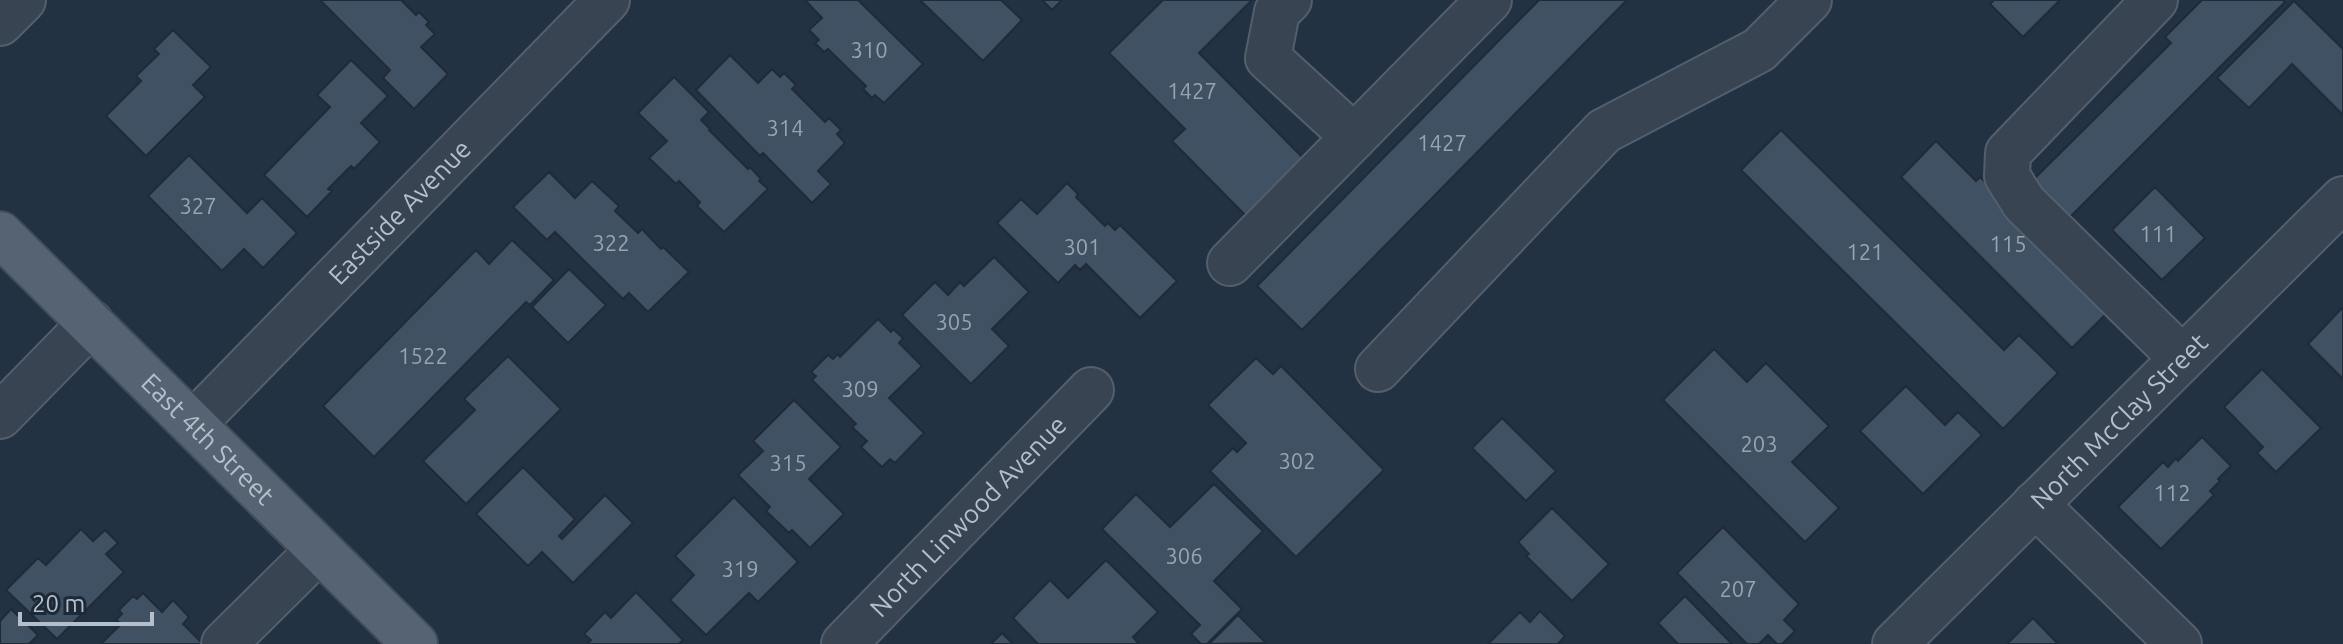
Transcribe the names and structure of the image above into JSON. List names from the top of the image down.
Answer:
{
  "streets": {
    "main road": ["East 4th Street"],
    "street": ["Eastside Avenue", "North McClay Street", "North Linwood Avenue"]
  },
  "crossings": [
    ["Eastside Avenue", "East 4th Street"]
  ],
  "house_numbers": [
    "310",
    "1427",
    "314",
    "1427",
    "327",
    "111",
    "322",
    "115",
    "301",
    "121",
    "305",
    "1522",
    "309",
    "203",
    "302",
    "315",
    "112",
    "306",
    "319",
    "207"
  ],
  "scale_bar": "20 m"
}
